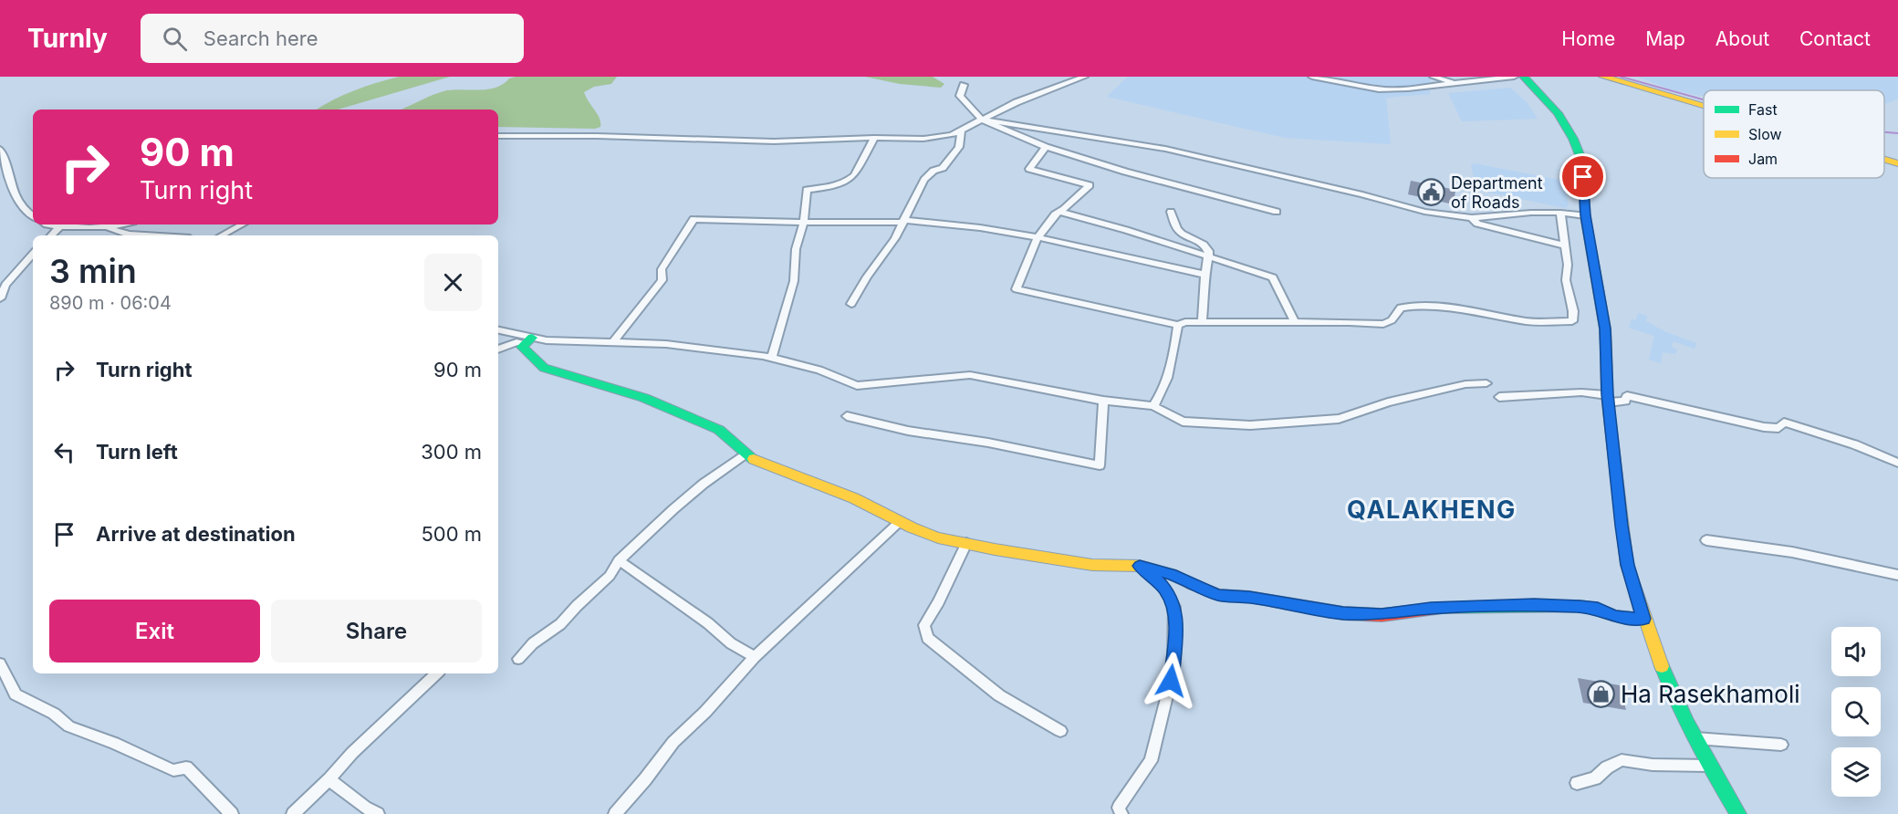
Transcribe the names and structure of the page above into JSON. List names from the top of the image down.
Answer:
{
  "districts": ["QALAKHENG"],
  "places": {
    "public building": ["Department of Roads"],
    "shop": ["Ha Rasekhamoli"]
  },
  "legend": ["Fast", "Slow", "Jam"],
  "page": {
    "header": "Turnly",
    "search": "Search here",
    "nav": [
      "Home",
      "Map",
      "About",
      "Contact"
    ],
    "turn": ["90 m", "Turn right"],
    "heading": ["3 min", "890 m · 06:04"],
    "list": [
      {
        "name": "Turn right",
        "value": "90 m"
      },
      {
        "name": "Turn left",
        "value": "300 m"
      },
      {
        "name": "Arrive at destination",
        "value": "500 m"
      }
    ],
    "buttons": ["Exit", "Share"]
  }
}
